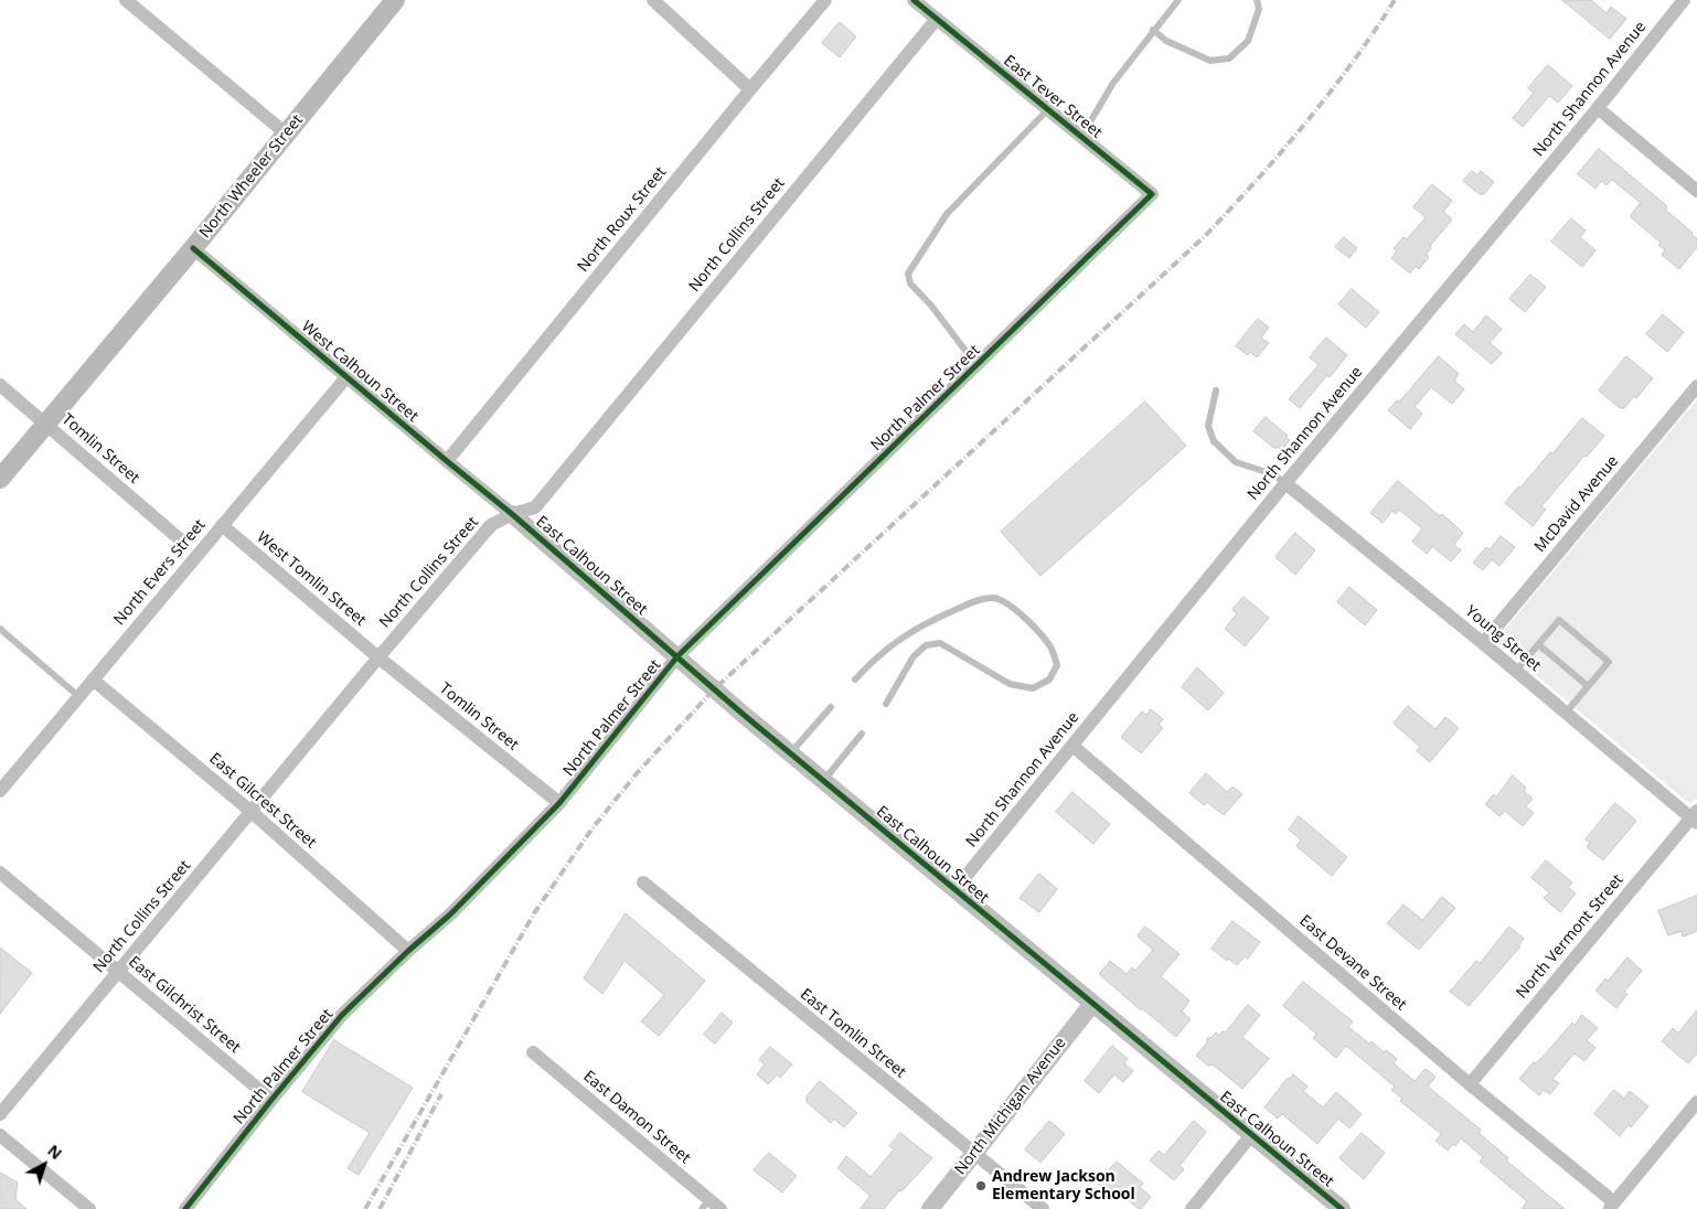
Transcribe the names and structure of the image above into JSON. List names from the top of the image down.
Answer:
{
  "streets": {
    "main road": ["North Wheeler Street"],
    "street": [
      "North Shannon Avenue",
      "East Tever Street",
      "North Roux Street",
      "North Collins Street",
      "West Calhoun Street",
      "North Palmer Street",
      "Tomlin Street",
      "McDavid Avenue",
      "East Calhoun Street",
      "North Evers Street",
      "West Tomlin Street",
      "Young Street",
      "East Gilcrest Street",
      "North Vermont Street",
      "East Devane Street",
      "East Gilchrist Street",
      "East Tomlin Street",
      "North Michigan Avenue",
      "East Damon Street"
    ]
  },
  "crossings": [
    ["North Shannon Avenue", "East Calhoun Street"],
    ["North Shannon Avenue", "Young Street"],
    ["North Shannon Avenue", "East Devane Street"],
    ["East Tever Street", "North Collins Street"],
    ["East Tever Street", "North Palmer Street"],
    ["North Wheeler Street", "West Calhoun Street"],
    ["North Wheeler Street", "Tomlin Street"],
    ["North Roux Street", "West Calhoun Street"],
    ["North Collins Street", "West Calhoun Street"],
    ["North Collins Street", "Tomlin Street"],
    ["North Collins Street", "East Calhoun Street"],
    ["North Collins Street", "West Tomlin Street"],
    ["North Collins Street", "East Gilcrest Street"],
    ["North Collins Street", "East Gilchrist Street"],
    ["West Calhoun Street", "East Calhoun Street"],
    ["West Calhoun Street", "North Evers Street"],
    ["North Palmer Street", "Tomlin Street"],
    ["North Palmer Street", "East Calhoun Street"],
    ["North Palmer Street", "East Gilcrest Street"],
    ["North Palmer Street", "East Gilchrist Street"],
    ["Tomlin Street", "West Tomlin Street"],
    ["McDavid Avenue", "Young Street"],
    ["East Calhoun Street", "North Michigan Avenue"],
    ["North Evers Street", "West Tomlin Street"],
    ["North Evers Street", "East Gilcrest Street"],
    ["Young Street", "North Vermont Street"],
    ["North Vermont Street", "East Devane Street"],
    ["East Tomlin Street", "North Michigan Avenue"]
  ],
  "places": ["Andrew Jackson Elementary School"],
  "north": "top right"
}
